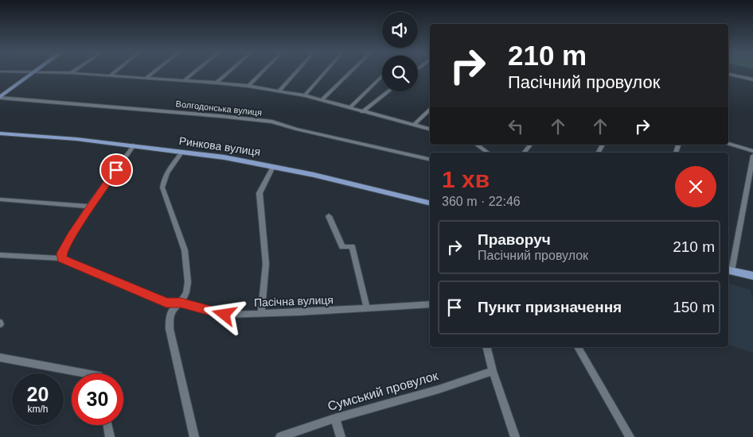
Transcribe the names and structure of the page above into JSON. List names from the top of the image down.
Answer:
{
  "streets": {
    "main road": ["Ринкова вулиця"],
    "street": ["Волгодонська вулиця", "Пасічна вулиця", "Сумський провулок"]
  },
  "page": {
    "turn": ["210 m", "Пасічний провулок"],
    "heading": ["1 хв", "360 m · 22:46"],
    "list": [
      {
        "name": "Праворуч",
        "note": "Пасічний провулок",
        "value": "210 m"
      },
      {
        "name": "Пункт призначення",
        "value": "150 m"
      }
    ],
    "speed": "20 km/h",
    "limit": "30"
  }
}
